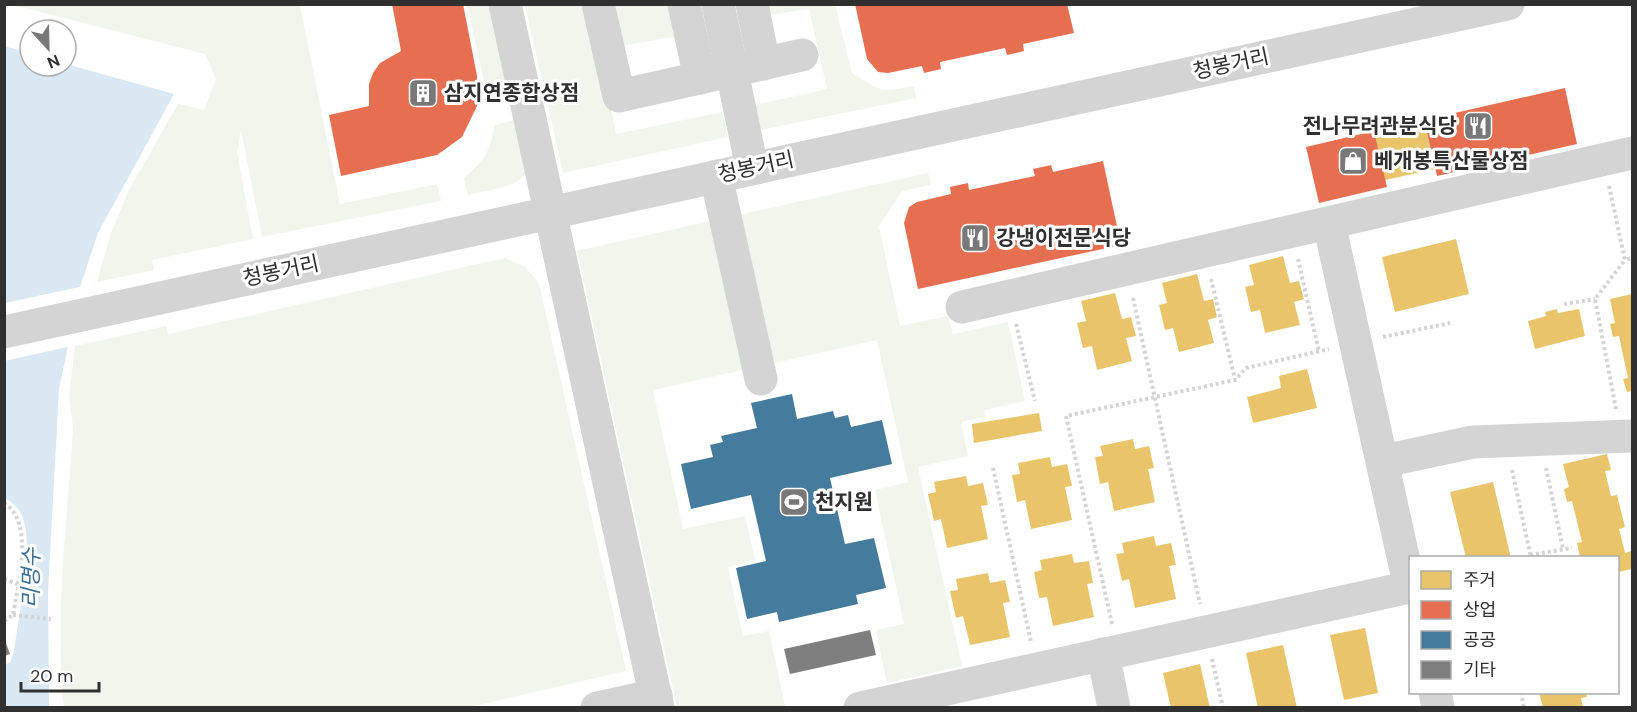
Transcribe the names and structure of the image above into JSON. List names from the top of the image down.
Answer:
{
  "streets": {
    "street": ["청봉거리"]
  },
  "water": ["리명수"],
  "places": {
    "building": ["삼지연종합상점"],
    "restaurant": ["전나무려관분식당", "강냉이전문식당"],
    "shop": ["베개봉특산물상점"],
    "sports": ["천지원"]
  },
  "legend": [
    "주거",
    "상업",
    "공공",
    "기타"
  ],
  "scale_bar": "20 m",
  "north": "bottom"
}
